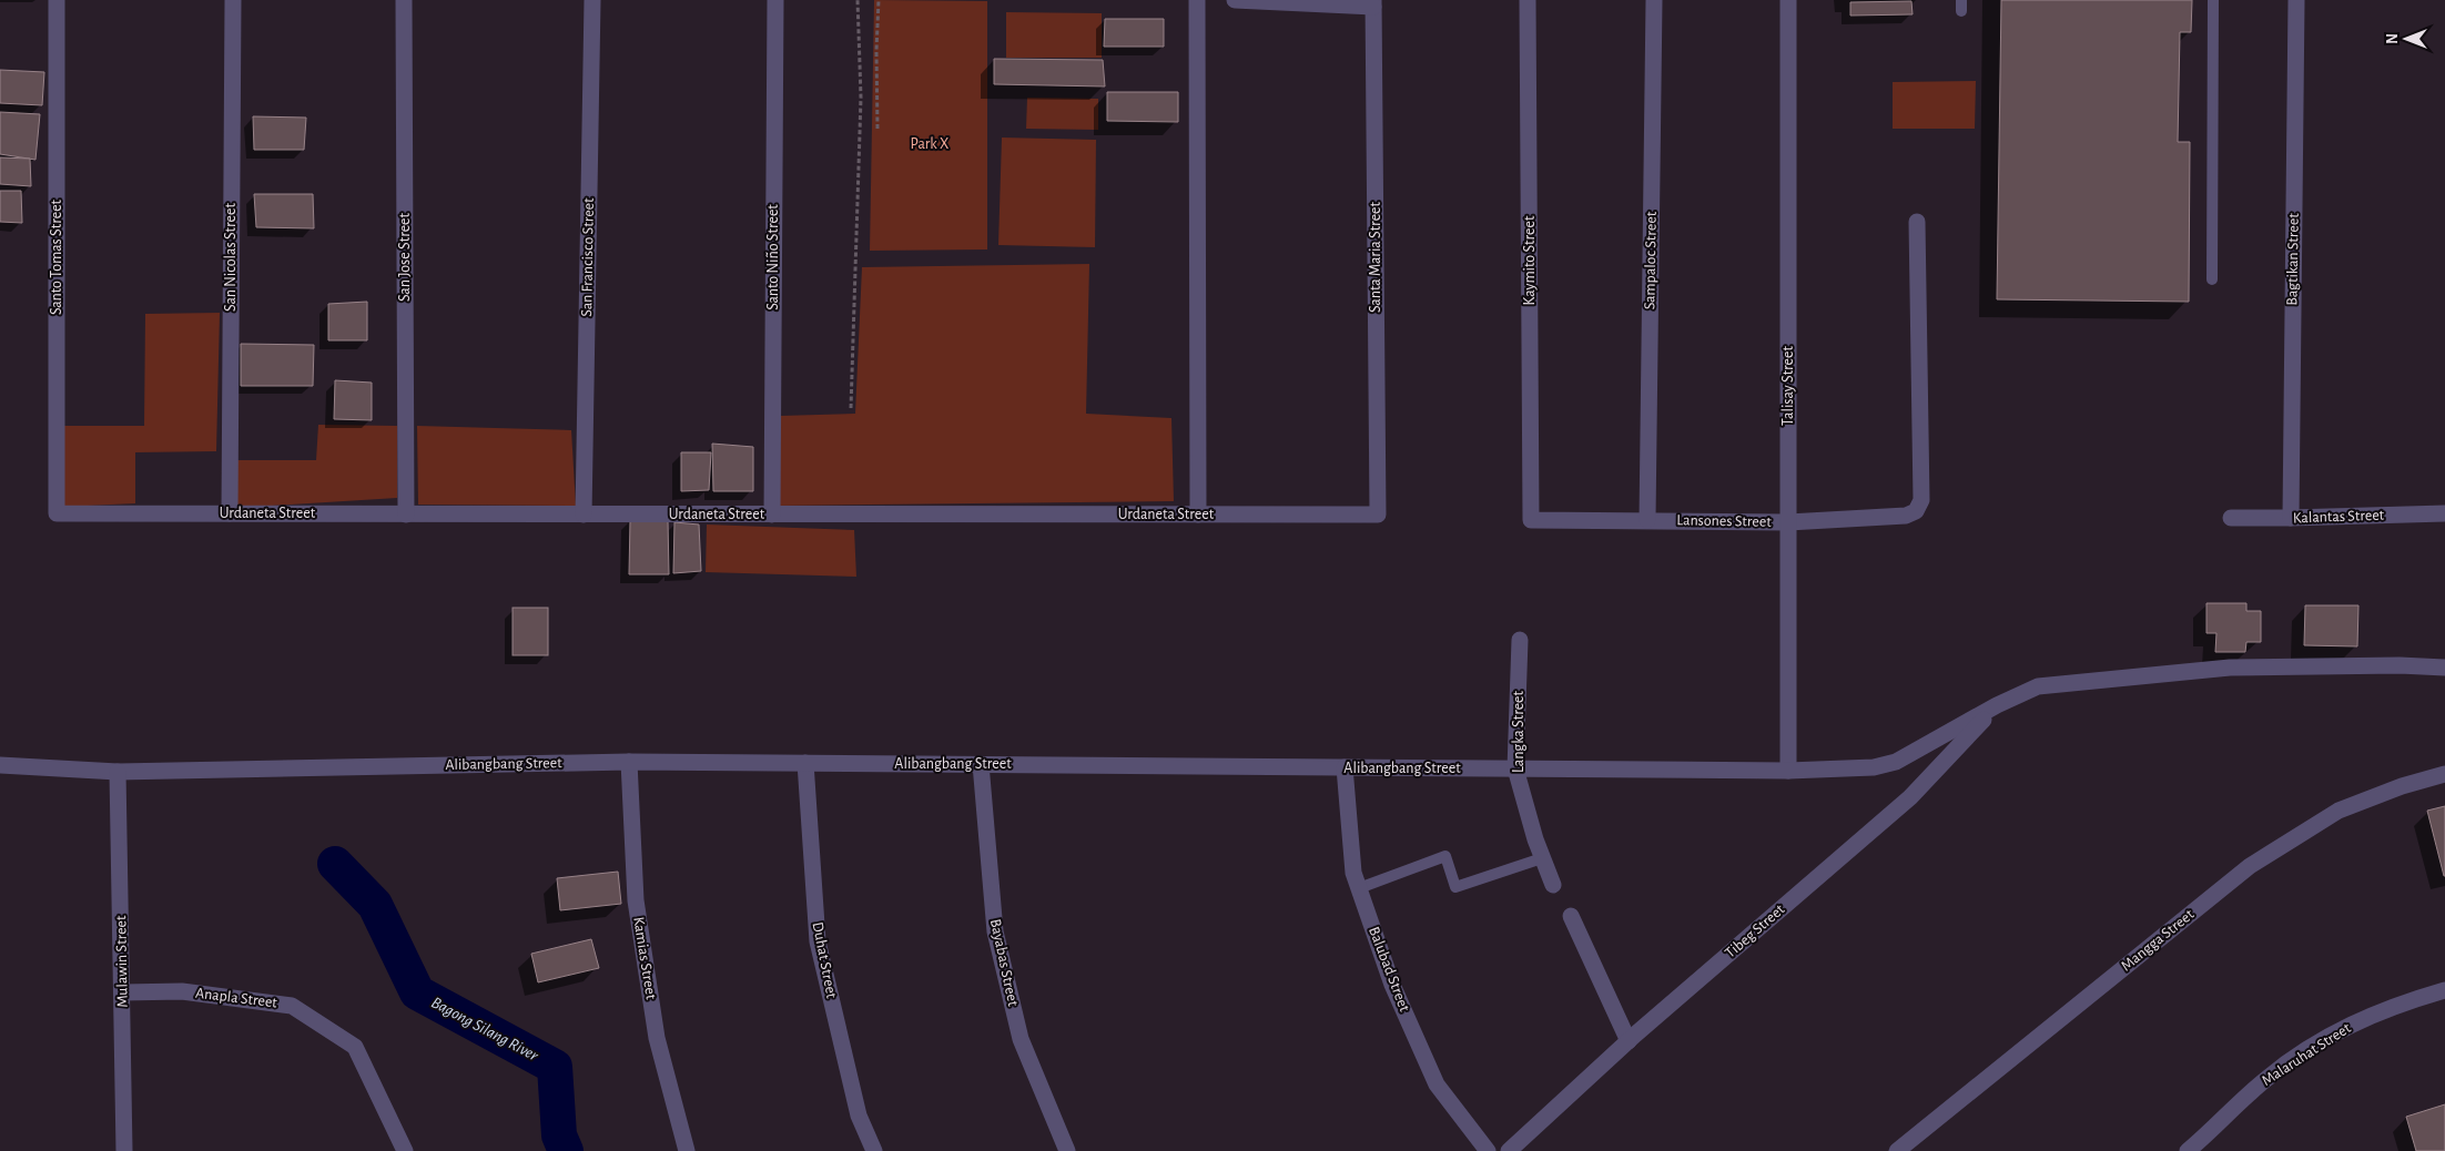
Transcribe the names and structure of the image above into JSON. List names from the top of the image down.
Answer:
{
  "streets": {
    "street": [
      "Santo Tomas Street",
      "San Nicolas Street",
      "San Jose Street",
      "San Francisco Street",
      "Santo Niño Street",
      "Santa Maria Street",
      "Bagtikan Street",
      "Kaymito Street",
      "Sampaloc Street",
      "Talisay Street",
      "Urdaneta Street",
      "Kalantas Street",
      "Lansones Street",
      "Langka Street",
      "Alibangbang Street",
      "Tibeg Street",
      "Mangga Street",
      "Kamias Street",
      "Duhat Street",
      "Mulawin Street",
      "Bayabas Street",
      "Balubad Street",
      "Anapla Street",
      "Malaruhat Street"
    ]
  },
  "crossings": [
    ["Santo Tomas Street", "Urdaneta Street"],
    ["San Nicolas Street", "Urdaneta Street"],
    ["San Jose Street", "Urdaneta Street"],
    ["San Francisco Street", "Urdaneta Street"],
    ["Santo Niño Street", "Urdaneta Street"],
    ["Santa Maria Street", "Urdaneta Street"],
    ["Bagtikan Street", "Kalantas Street"],
    ["Kaymito Street", "Lansones Street"],
    ["Sampaloc Street", "Lansones Street"],
    ["Talisay Street", "Lansones Street"],
    ["Talisay Street", "Alibangbang Street"],
    ["Langka Street", "Alibangbang Street"],
    ["Alibangbang Street", "Tibeg Street"],
    ["Alibangbang Street", "Kamias Street"],
    ["Alibangbang Street", "Duhat Street"],
    ["Alibangbang Street", "Mulawin Street"],
    ["Alibangbang Street", "Bayabas Street"],
    ["Alibangbang Street", "Balubad Street"],
    ["Mulawin Street", "Anapla Street"]
  ],
  "water": ["Bagong Silang River"],
  "parks": ["Park X"],
  "north": "left"
}
